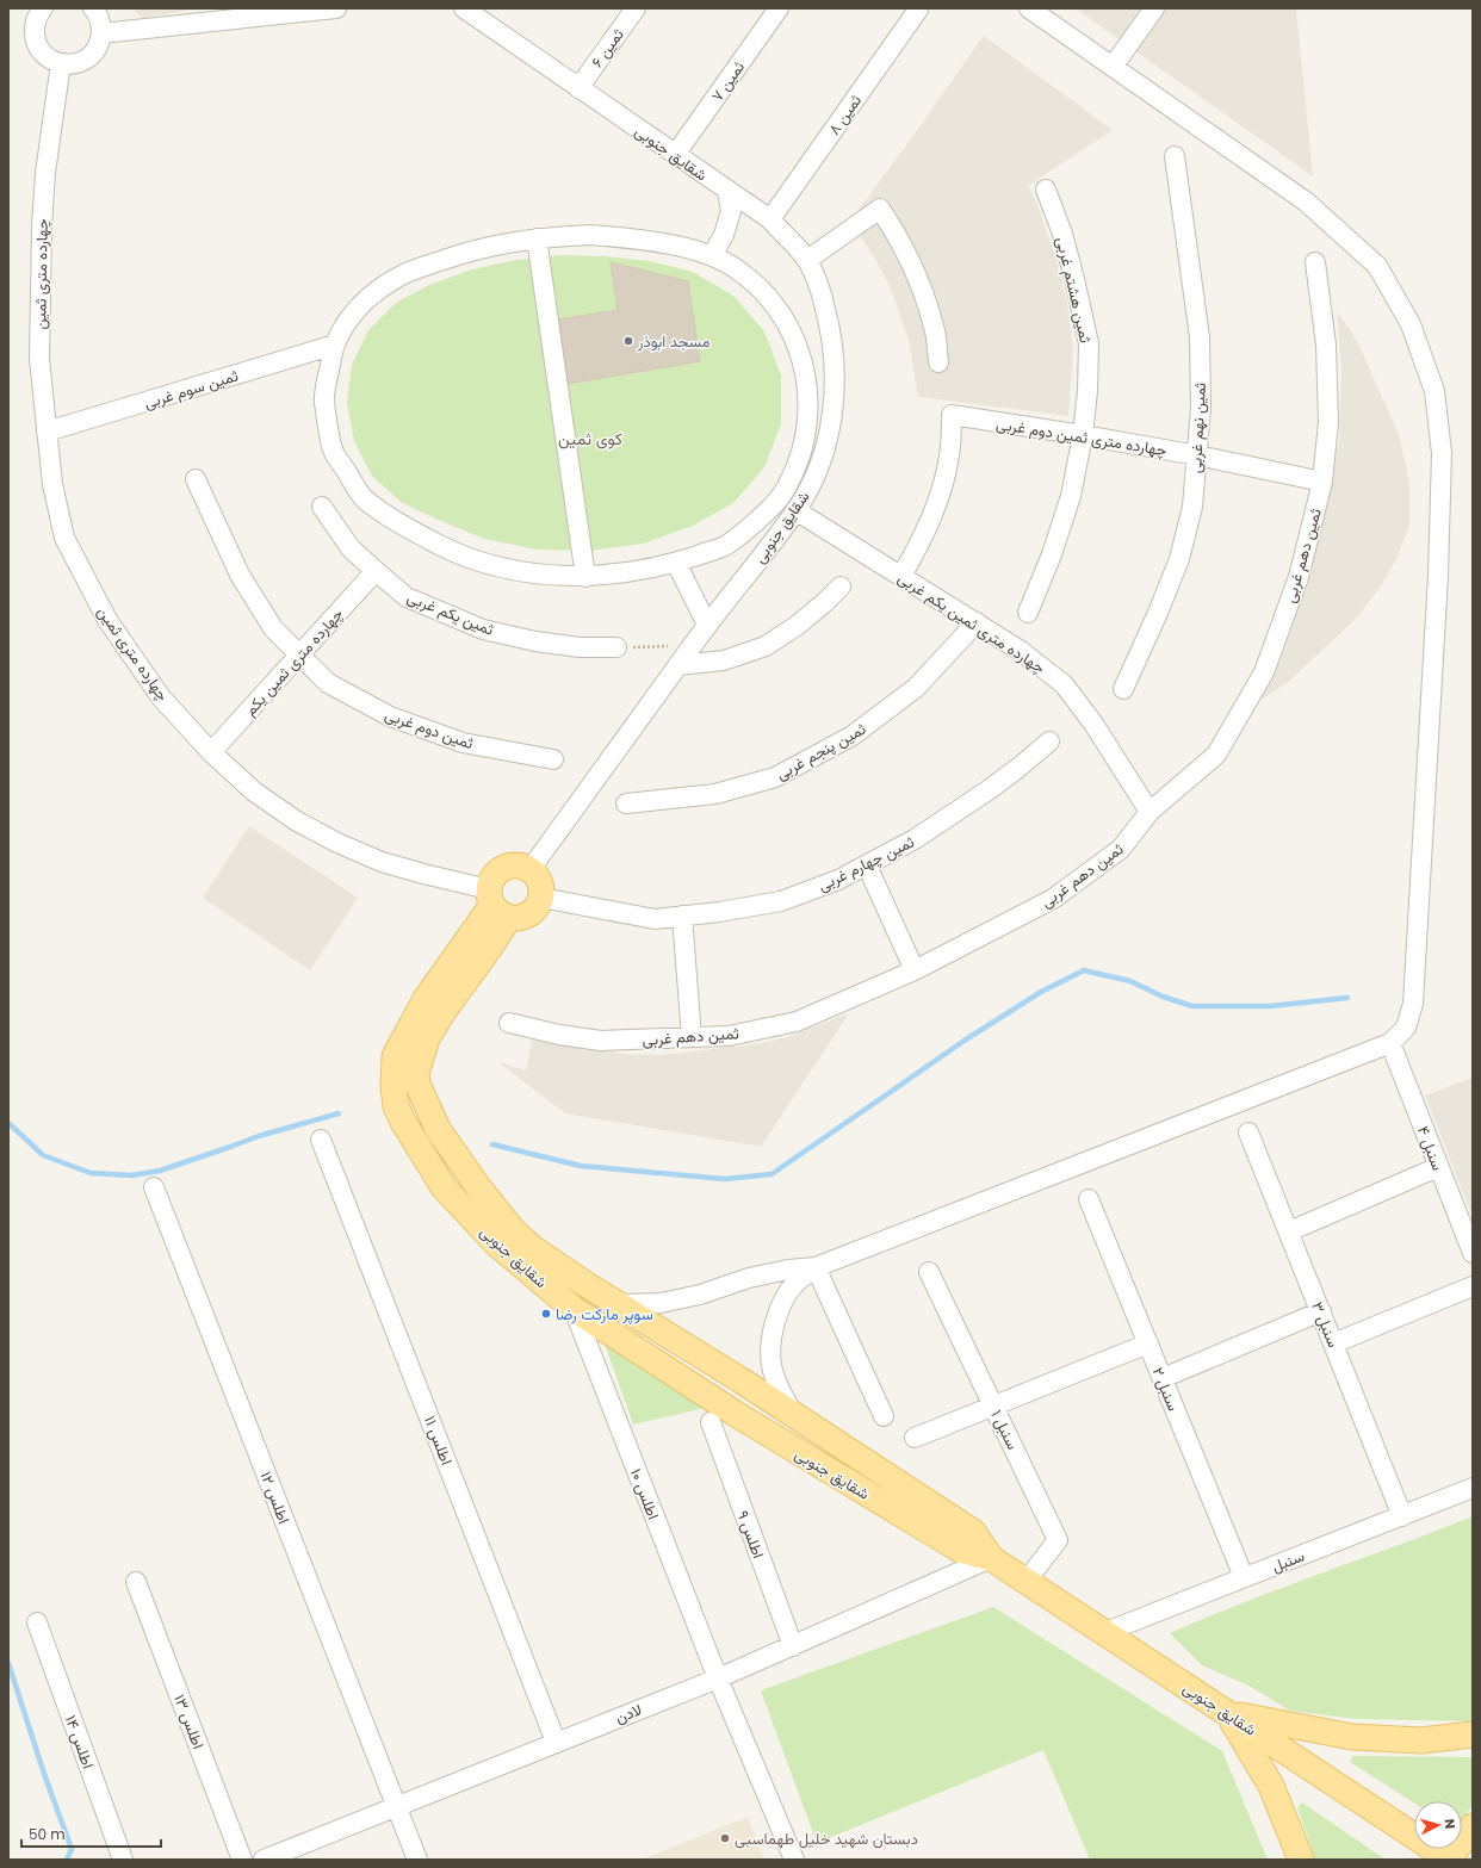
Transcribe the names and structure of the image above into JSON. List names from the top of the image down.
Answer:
{
  "streets": {
    "main road": ["شقایق جنوبی"],
    "street": [
      "ثمین ۶",
      "ثمین ۷",
      "ثمین ۸",
      "چهارده متری ثمین",
      "ثمین هشتم غربی",
      "ثمین سوم غربی",
      "ثمین نهم غربی",
      "چهارده متری ثمین دوم غربی",
      "ثمین دهم غربی",
      "ثمین یکم غربی",
      "چهارده متری ثمین یکم غربی",
      "چهارده متری ثمین یکم",
      "ثمین دوم غربی",
      "ثمین پنجم غربی",
      "ثمین چهارم غربی",
      "سنبل ۴",
      "سنبل ۳",
      "سنبل ۲",
      "سنبل ۱",
      "اطلس ۱۱",
      "اطلس ۱۰",
      "اطلس ۱۲",
      "اطلس ۹",
      "سنبل",
      "لادن",
      "اطلس ۱۳",
      "اطلس ۱۴"
    ]
  },
  "crossings": [
    ["ثمین ۶", "شقایق جنوبی"],
    ["ثمین ۷", "شقایق جنوبی"],
    ["ثمین ۸", "شقایق جنوبی"],
    ["شقایق جنوبی", "چهارده متری ثمین"],
    ["شقایق جنوبی", "چهارده متری ثمین یکم غربی"],
    ["شقایق جنوبی", "ثمین چهارم غربی"],
    ["شقایق جنوبی", "سنبل ۱"],
    ["شقایق جنوبی", "اطلس ۱۰"],
    ["شقایق جنوبی", "سنبل"],
    ["شقایق جنوبی", "لادن"],
    ["چهارده متری ثمین", "ثمین سوم غربی"],
    ["چهارده متری ثمین", "چهارده متری ثمین یکم"],
    ["چهارده متری ثمین", "ثمین چهارم غربی"],
    ["ثمین هشتم غربی", "چهارده متری ثمین دوم غربی"],
    ["ثمین نهم غربی", "چهارده متری ثمین دوم غربی"],
    ["چهارده متری ثمین دوم غربی", "ثمین دهم غربی"],
    ["چهارده متری ثمین دوم غربی", "چهارده متری ثمین یکم غربی"],
    ["ثمین دهم غربی", "چهارده متری ثمین یکم غربی"],
    ["ثمین یکم غربی", "چهارده متری ثمین یکم"],
    ["چهارده متری ثمین یکم غربی", "ثمین پنجم غربی"],
    ["چهارده متری ثمین یکم", "ثمین دوم غربی"],
    ["سنبل ۳", "سنبل"],
    ["سنبل ۲", "سنبل"],
    ["اطلس ۱۱", "لادن"],
    ["اطلس ۱۰", "لادن"],
    ["اطلس ۱۲", "لادن"],
    ["اطلس ۹", "لادن"]
  ],
  "districts": ["کوی ثمین"],
  "places": ["مسجد ابوذر", "سوپر مارکت رضا", "دبستان شهید خلیل طهماسبی"],
  "scale_bar": "50 m",
  "north": "right"
}
